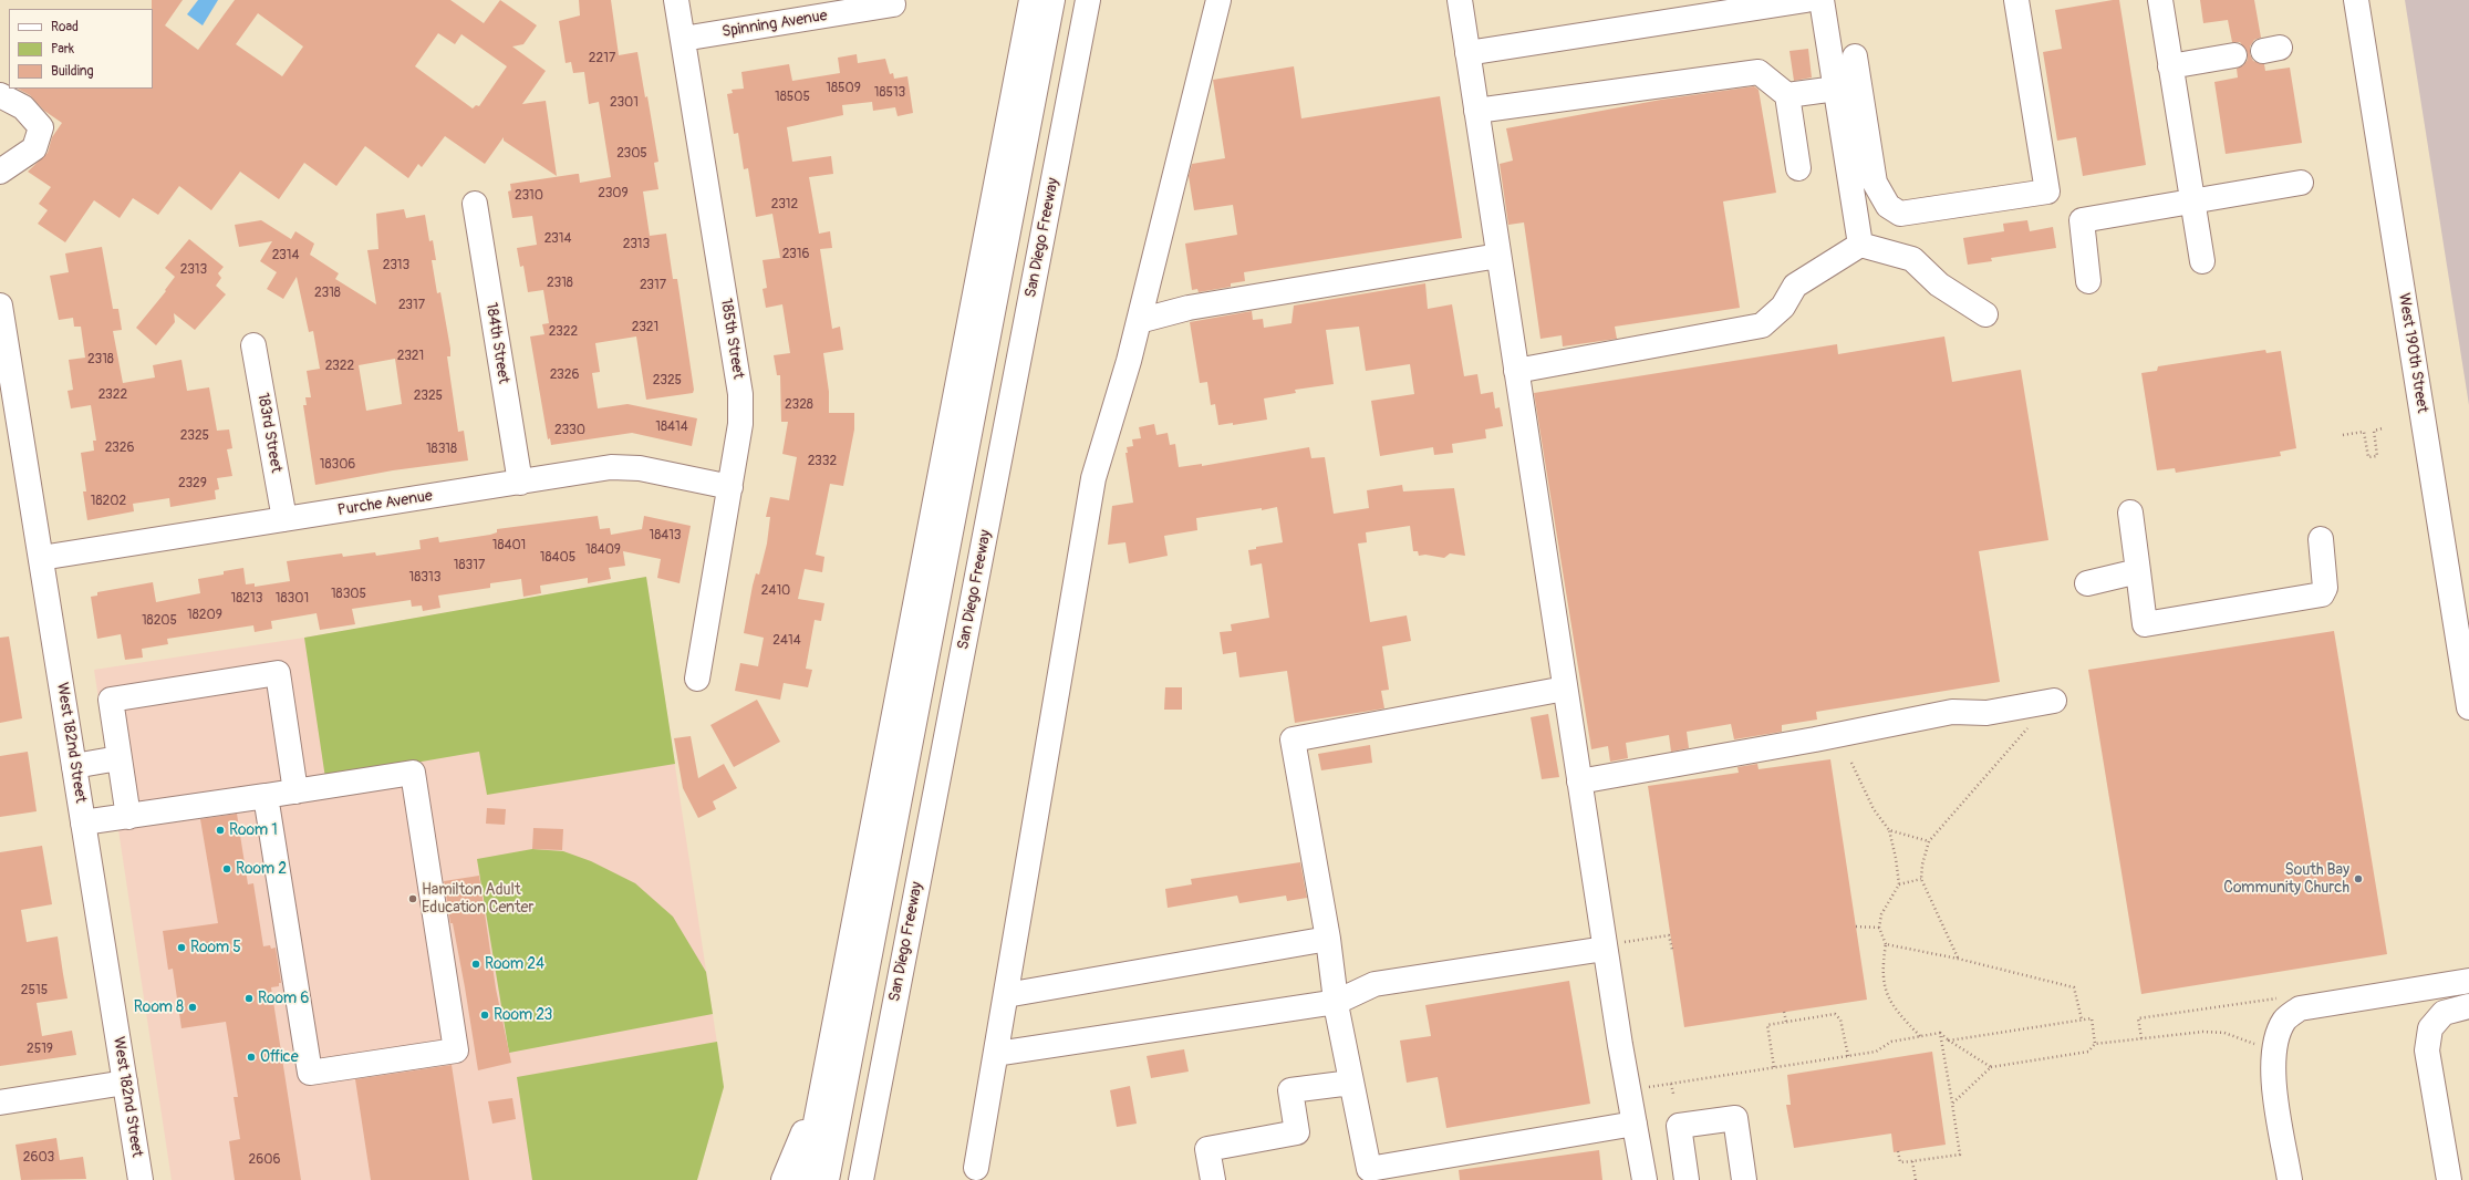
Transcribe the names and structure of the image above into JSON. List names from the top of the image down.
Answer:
{
  "streets": {
    "main road": [
      "Spinning Avenue",
      "San Diego Freeway",
      "185th Street",
      "184th Street",
      "West 190th Street",
      "183rd Street",
      "Purche Avenue",
      "West 182nd Street"
    ]
  },
  "crossings": [
    ["Spinning Avenue", "185th Street"],
    ["185th Street", "Purche Avenue"],
    ["184th Street", "Purche Avenue"],
    ["183rd Street", "Purche Avenue"],
    ["Purche Avenue", "West 182nd Street"]
  ],
  "places": [
    "Room 1",
    "Room 2",
    "South Bay Community Church",
    "Hamilton Adult Education Center",
    "Room 5",
    "Room 24",
    "Room 6",
    "Room 8",
    "Room 23",
    "Office"
  ],
  "house_numbers": [
    "2217",
    "18509",
    "18513",
    "18505",
    "2301",
    "2305",
    "2309",
    "2310",
    "2312",
    "2314",
    "2313",
    "2316",
    "2314",
    "2313",
    "2313",
    "2318",
    "2317",
    "2318",
    "2317",
    "2321",
    "2322",
    "2321",
    "2318",
    "2322",
    "2326",
    "2325",
    "2322",
    "2325",
    "2328",
    "18414",
    "2330",
    "2325",
    "2326",
    "18318",
    "2332",
    "18306",
    "2329",
    "18202",
    "18413",
    "18401",
    "18409",
    "18405",
    "18317",
    "18313",
    "2410",
    "18305",
    "18213",
    "18301",
    "18209",
    "18205",
    "2414",
    "2515",
    "2519",
    "2603",
    "2606"
  ],
  "legend": ["Road", "Park", "Building"]
}
